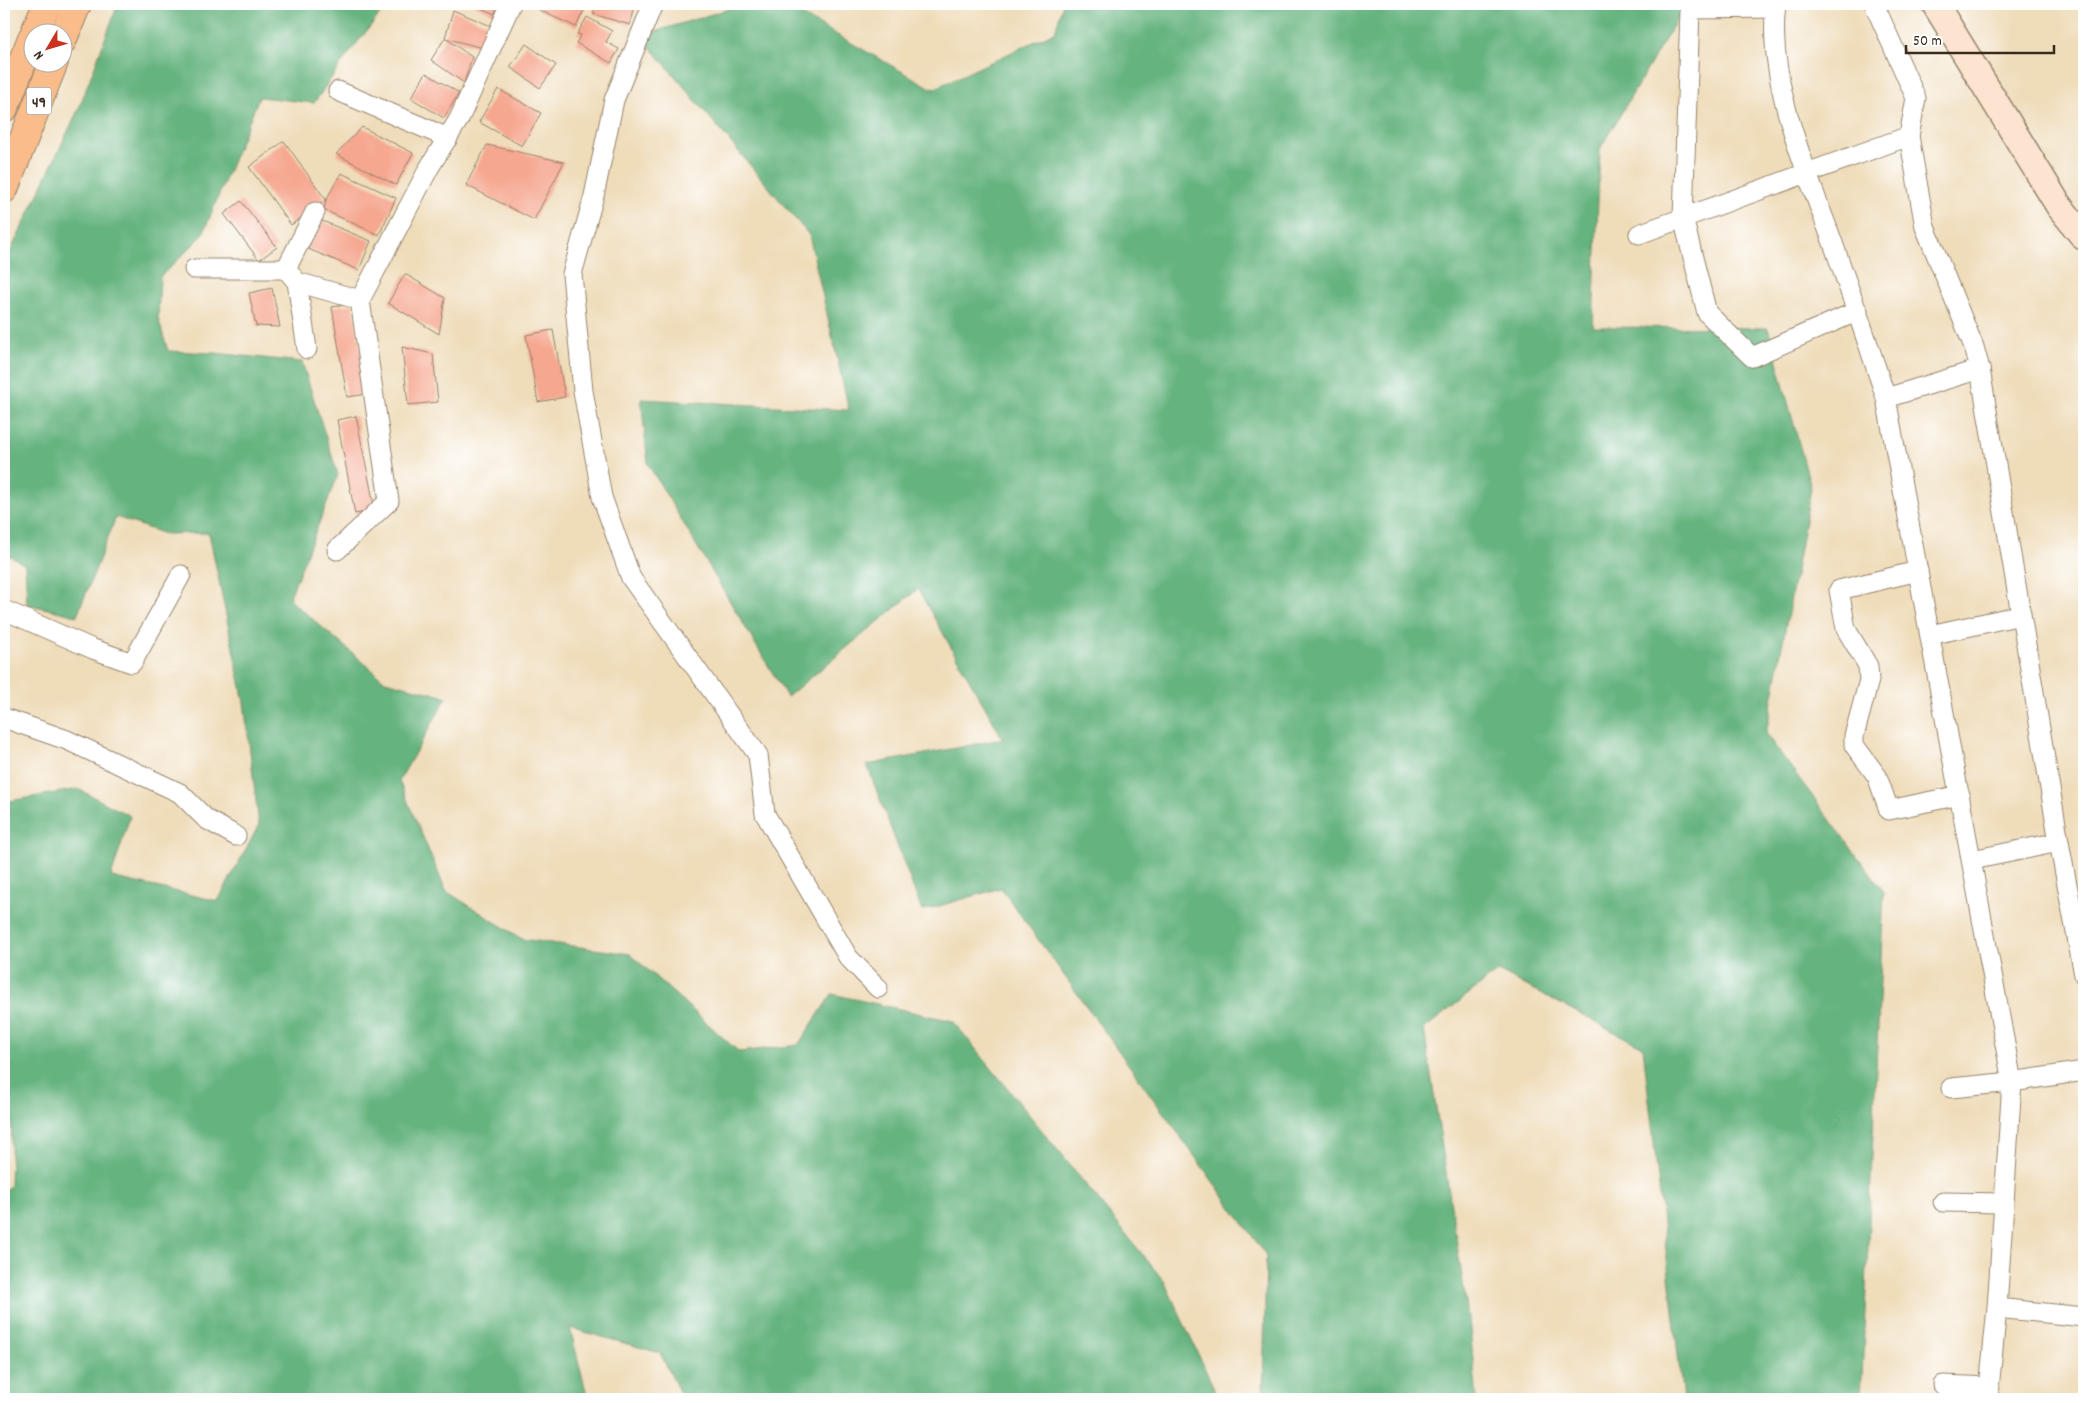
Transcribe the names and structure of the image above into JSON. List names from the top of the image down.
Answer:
{
  "streets": {
    "highway": ["49"]
  },
  "scale_bar": "50 m",
  "north": "bottom left"
}
